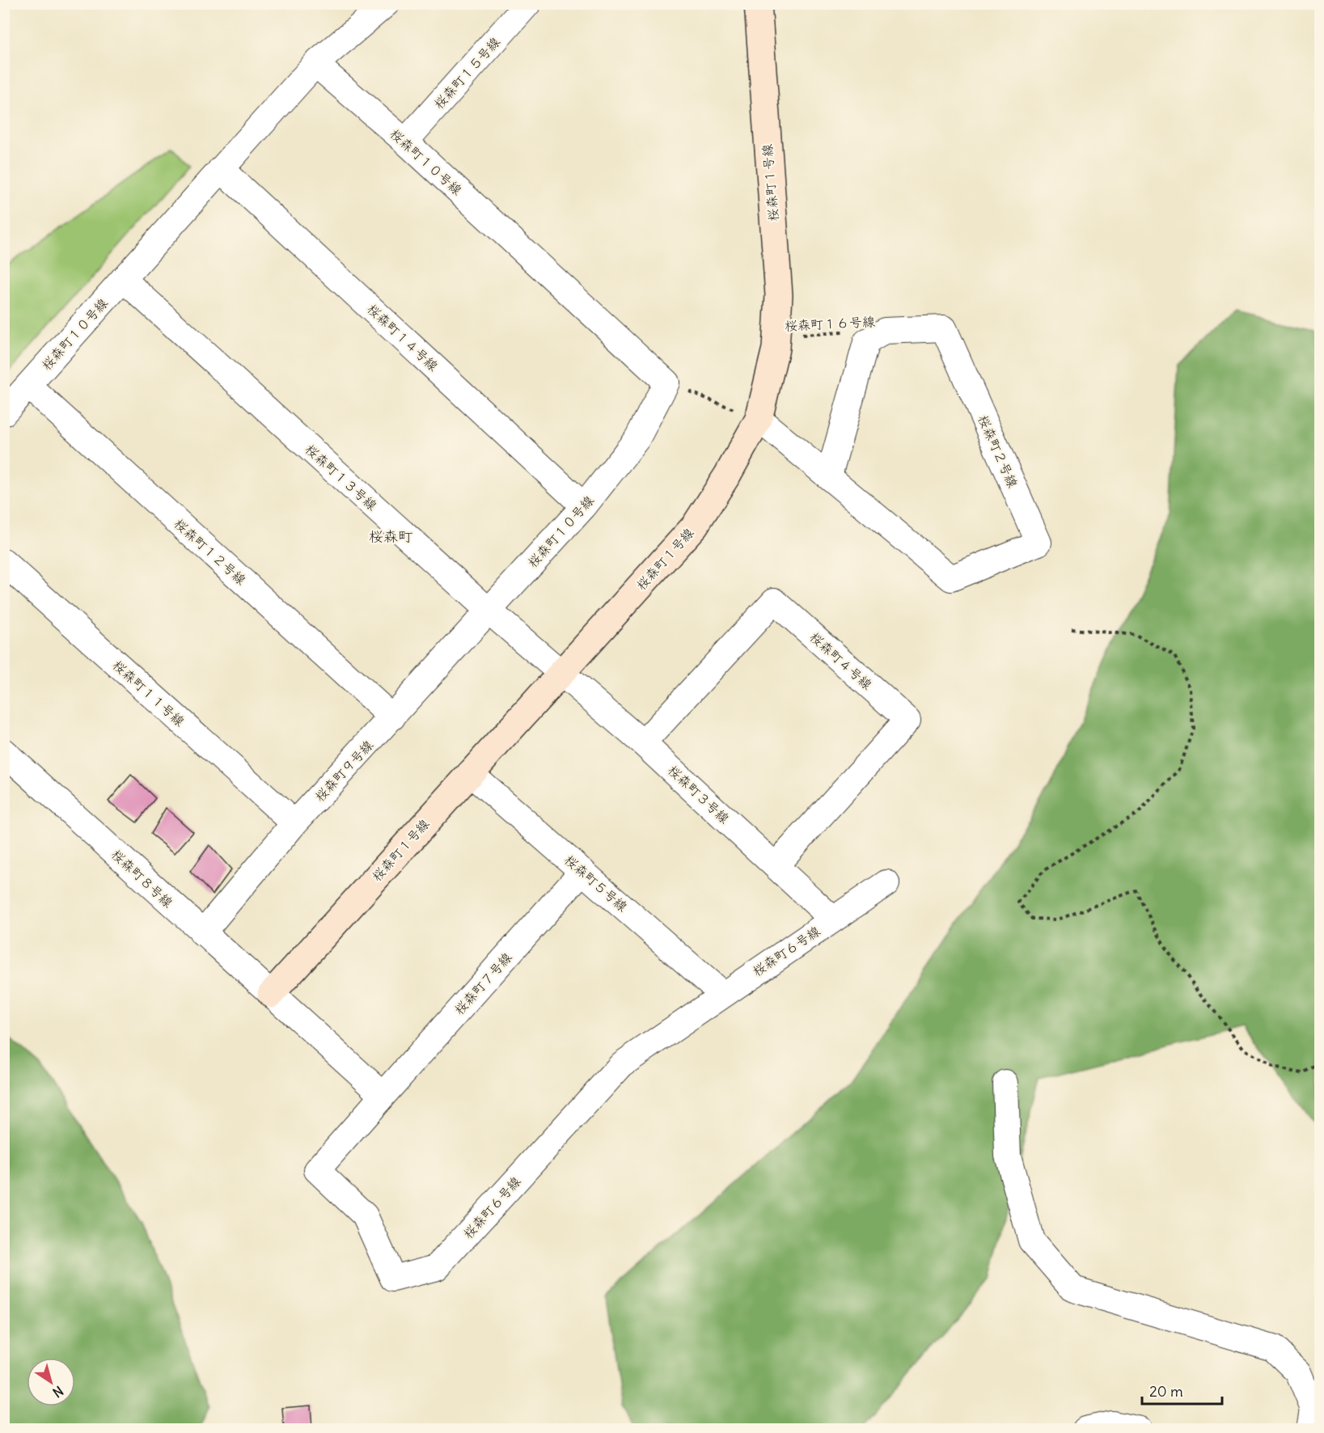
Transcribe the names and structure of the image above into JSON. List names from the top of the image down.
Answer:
{
  "streets": {
    "street": [
      "桜森町１５号線",
      "桜森町１０号線",
      "桜森町１号線",
      "桜森町１４号線",
      "桜森町２号線",
      "桜森町１３号線",
      "桜森町１２号線",
      "桜森町４号線",
      "桜森町１１号線",
      "桜森町９号線",
      "桜森町３号線",
      "桜森町８号線",
      "桜森町５号線",
      "桜森町６号線",
      "桜森町７号線"
    ],
    "path": ["桜森町１６号線"]
  },
  "crossings": [
    ["桜森町１５号線", "桜森町１０号線"],
    ["桜森町１０号線", "桜森町１４号線"],
    ["桜森町１０号線", "桜森町１３号線"],
    ["桜森町１０号線", "桜森町１２号線"],
    ["桜森町１０号線", "桜森町９号線"],
    ["桜森町１号線", "桜森町１６号線"],
    ["桜森町１号線", "桜森町２号線"],
    ["桜森町１号線", "桜森町１３号線"],
    ["桜森町１号線", "桜森町３号線"],
    ["桜森町１号線", "桜森町８号線"],
    ["桜森町１号線", "桜森町５号線"],
    ["桜森町１６号線", "桜森町２号線"],
    ["桜森町１３号線", "桜森町９号線"],
    ["桜森町１３号線", "桜森町３号線"],
    ["桜森町１２号線", "桜森町９号線"],
    ["桜森町４号線", "桜森町３号線"],
    ["桜森町１１号線", "桜森町９号線"],
    ["桜森町９号線", "桜森町８号線"],
    ["桜森町３号線", "桜森町６号線"],
    ["桜森町５号線", "桜森町６号線"],
    ["桜森町５号線", "桜森町７号線"],
    ["桜森町６号線", "桜森町７号線"]
  ],
  "districts": ["桜森町"],
  "scale_bar": "20 m",
  "north": "bottom right"
}
